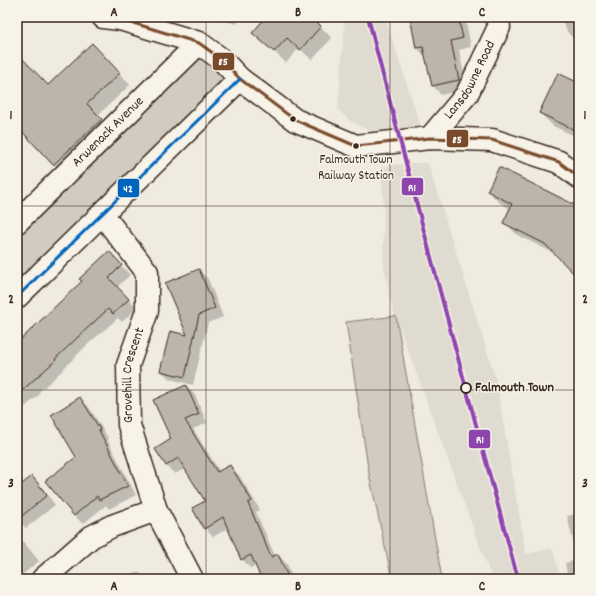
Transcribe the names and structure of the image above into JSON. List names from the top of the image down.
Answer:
{
  "streets": {
    "street": ["Lansdowne Road", "Arwenack Avenue", "Grovehill Crescent"]
  },
  "places": ["Falmouth Town Railway Station", "Falmouth Town"],
  "lines": ["transit line R1", "transit line 85", "transit line 42"],
  "grid": {
    "columns": ["A", "B", "C"],
    "rows": ["1", "2", "3"]
  }
}
